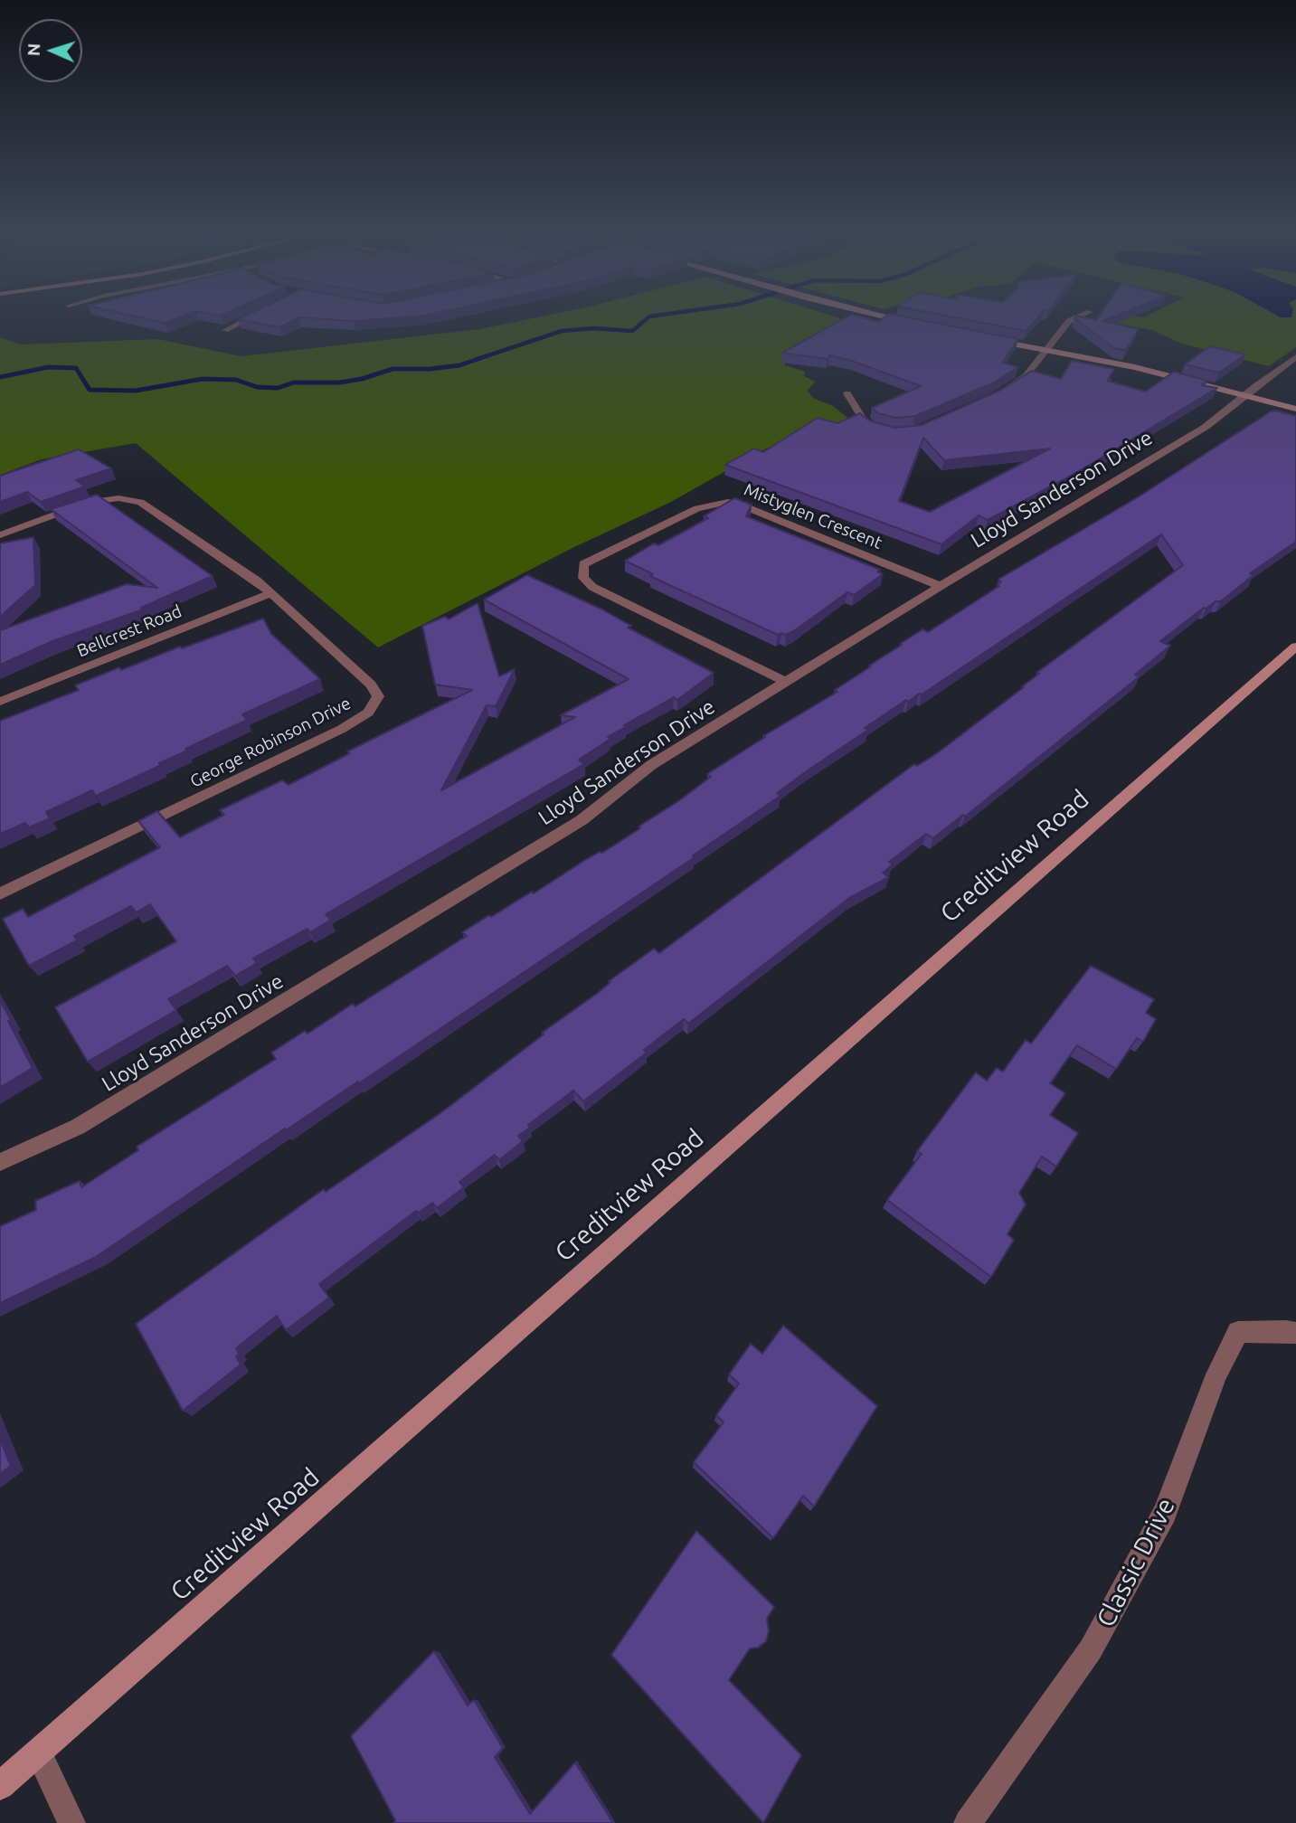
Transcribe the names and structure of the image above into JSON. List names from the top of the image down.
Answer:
{
  "streets": {
    "street": [
      "Lloyd Sanderson Drive",
      "Mistyglen Crescent",
      "Bellcrest Road",
      "George Robinson Drive",
      "Creditview Road",
      "Classic Drive"
    ]
  },
  "crossings": [
    ["Lloyd Sanderson Drive", "Mistyglen Crescent"],
    ["Bellcrest Road", "George Robinson Drive"]
  ],
  "north": "left"
}
